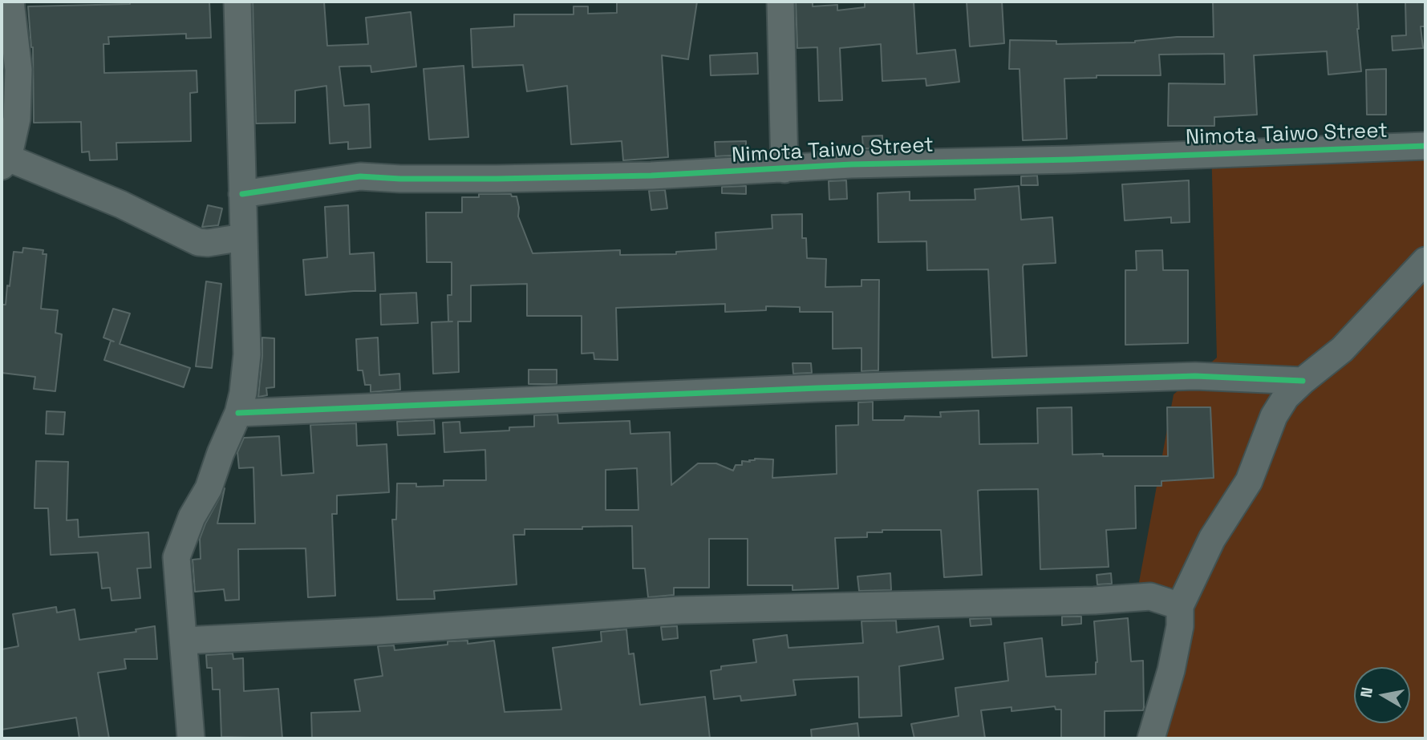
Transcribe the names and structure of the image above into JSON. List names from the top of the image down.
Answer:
{
  "streets": {
    "street": ["Nimota Taiwo Street"]
  },
  "north": "left"
}
